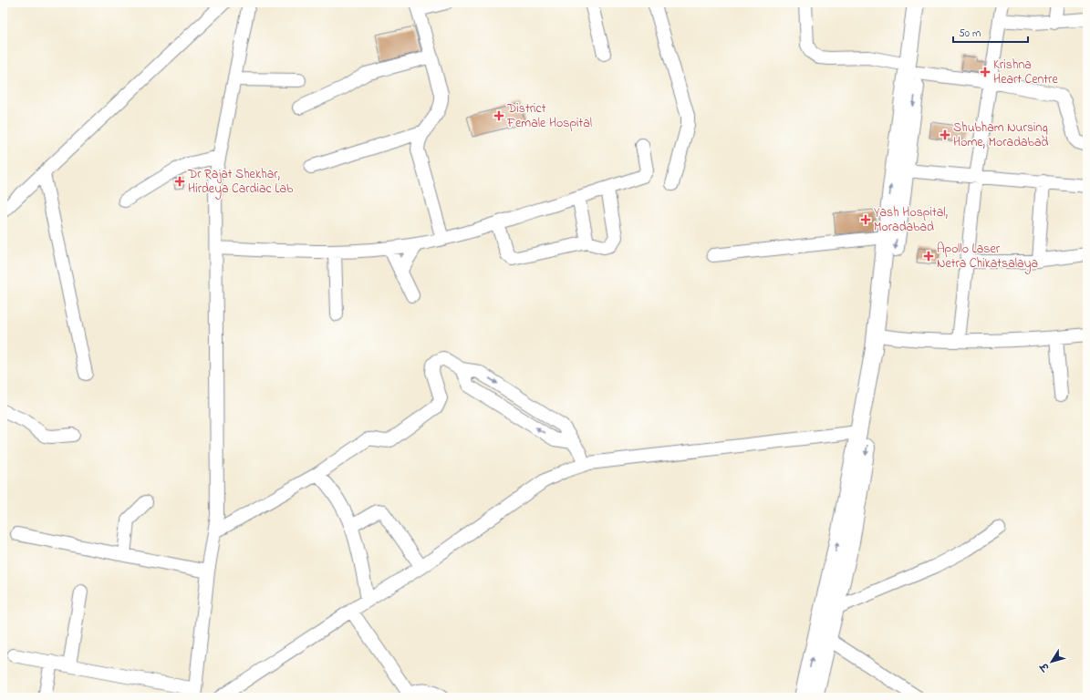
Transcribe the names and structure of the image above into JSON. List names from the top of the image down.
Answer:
{
  "places": {
    "health": [
      "Krishna Heart Centre",
      "District Female Hospital",
      "Shubham Nursing Home, Moradabad",
      "Dr Rajat Shekhar, Hirdeya Cardiac Lab",
      "Yash Hospital, Moradabad",
      "Apollo Laser Netra Chikatsalaya"
    ]
  },
  "scale_bar": "50 m",
  "north": "bottom left"
}
